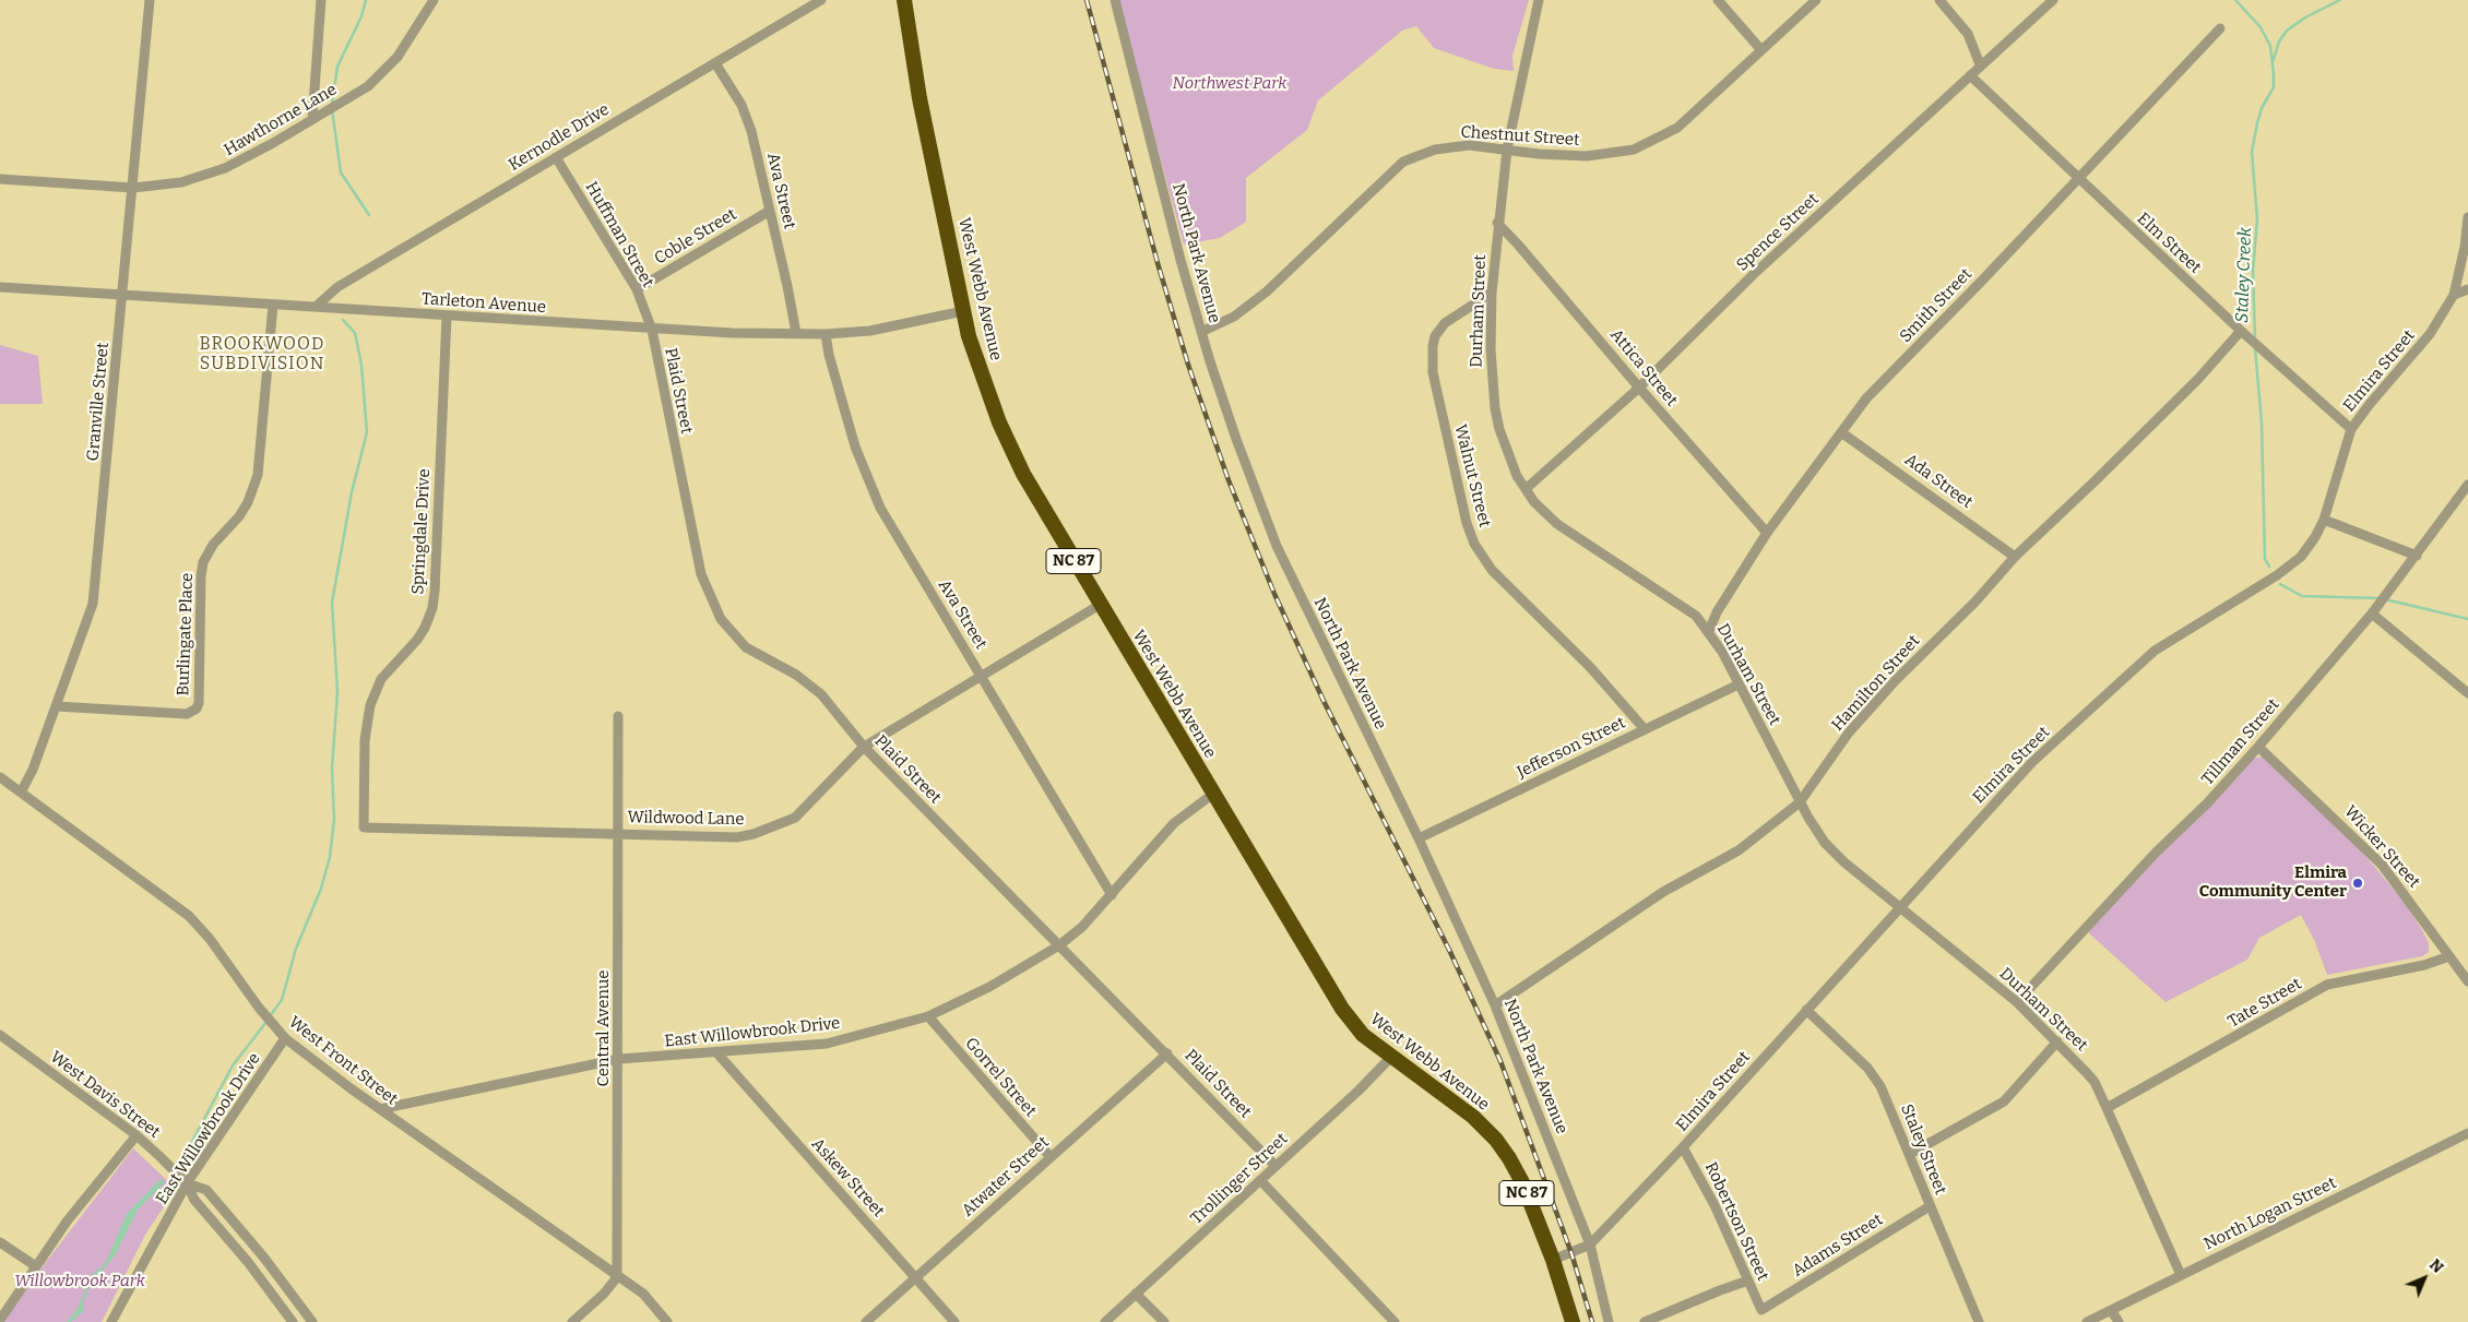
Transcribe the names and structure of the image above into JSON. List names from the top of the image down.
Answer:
{
  "streets": {
    "highway": ["West Webb Avenue", "NC 87"],
    "street": [
      "Hawthorne Lane",
      "Chestnut Street",
      "Kernodle Drive",
      "Ava Street",
      "Spence Street",
      "Huffman Street",
      "Coble Street",
      "Elm Street",
      "North Park Avenue",
      "Tarleton Avenue",
      "Smith Street",
      "Durham Street",
      "Attica Street",
      "Elmira Street",
      "Plaid Street",
      "Granville Street",
      "Walnut Street",
      "Ada Street",
      "Springdale Drive",
      "Burlingate Place",
      "Hamilton Street",
      "Tillman Street",
      "Jefferson Street",
      "Wildwood Lane",
      "Wicker Street",
      "Tate Street",
      "Central Avenue",
      "East Willowbrook Drive",
      "West Front Street",
      "Gorrel Street",
      "West Davis Street",
      "Staley Street",
      "Atwater Street",
      "Askew Street",
      "Trollinger Street",
      "North Logan Street",
      "Robertson Street",
      "Adams Street"
    ]
  },
  "crossings": [
    ["Hawthorne Lane", "Granville Street"],
    ["Chestnut Street", "North Park Avenue"],
    ["Chestnut Street", "Durham Street"],
    ["Kernodle Drive", "Ava Street"],
    ["Kernodle Drive", "Huffman Street"],
    ["Kernodle Drive", "Tarleton Avenue"],
    ["Ava Street", "Coble Street"],
    ["Ava Street", "Tarleton Avenue"],
    ["Ava Street", "Wildwood Lane"],
    ["Ava Street", "East Willowbrook Drive"],
    ["Spence Street", "Elm Street"],
    ["Spence Street", "Durham Street"],
    ["Spence Street", "Attica Street"],
    ["Huffman Street", "Coble Street"],
    ["Huffman Street", "Tarleton Avenue"],
    ["Huffman Street", "Plaid Street"],
    ["Elm Street", "Smith Street"],
    ["Elm Street", "Elmira Street"],
    ["Elm Street", "Hamilton Street"],
    ["North Park Avenue", "Elmira Street"],
    ["North Park Avenue", "Hamilton Street"],
    ["North Park Avenue", "Jefferson Street"],
    ["West Webb Avenue", "Tarleton Avenue"],
    ["West Webb Avenue", "Elmira Street"],
    ["West Webb Avenue", "Wildwood Lane"],
    ["West Webb Avenue", "East Willowbrook Drive"],
    ["West Webb Avenue", "Trollinger Street"],
    ["Tarleton Avenue", "Plaid Street"],
    ["Tarleton Avenue", "Granville Street"],
    ["Tarleton Avenue", "Springdale Drive"],
    ["Tarleton Avenue", "Burlingate Place"],
    ["Smith Street", "Durham Street"],
    ["Smith Street", "Attica Street"],
    ["Smith Street", "Ada Street"],
    ["Durham Street", "Attica Street"],
    ["Durham Street", "Elmira Street"],
    ["Durham Street", "Walnut Street"],
    ["Durham Street", "Hamilton Street"],
    ["Durham Street", "Tillman Street"],
    ["Durham Street", "Jefferson Street"],
    ["Durham Street", "Tate Street"],
    ["Durham Street", "North Logan Street"],
    ["Elmira Street", "Staley Street"],
    ["Elmira Street", "Robertson Street"],
    ["Plaid Street", "Wildwood Lane"],
    ["Plaid Street", "East Willowbrook Drive"],
    ["Plaid Street", "Atwater Street"],
    ["Plaid Street", "Trollinger Street"],
    ["Granville Street", "Burlingate Place"],
    ["Granville Street", "West Front Street"],
    ["Walnut Street", "Jefferson Street"],
    ["Ada Street", "Hamilton Street"],
    ["Springdale Drive", "Wildwood Lane"],
    ["Tillman Street", "Wicker Street"],
    ["Wildwood Lane", "Central Avenue"],
    ["Wicker Street", "Tate Street"],
    ["Central Avenue", "East Willowbrook Drive"],
    ["Central Avenue", "West Front Street"],
    ["East Willowbrook Drive", "West Front Street"],
    ["East Willowbrook Drive", "Gorrel Street"],
    ["East Willowbrook Drive", "West Davis Street"],
    ["East Willowbrook Drive", "Askew Street"],
    ["Gorrel Street", "Atwater Street"],
    ["Staley Street", "Adams Street"],
    ["Atwater Street", "Askew Street"],
    ["Robertson Street", "Adams Street"]
  ],
  "districts": ["BROOKWOOD SUBDIVISION"],
  "water": ["Staley Creek"],
  "parks": ["Northwest Park", "Willowbrook Park"],
  "places": ["Elmira Community Center"],
  "north": "top right"
}
